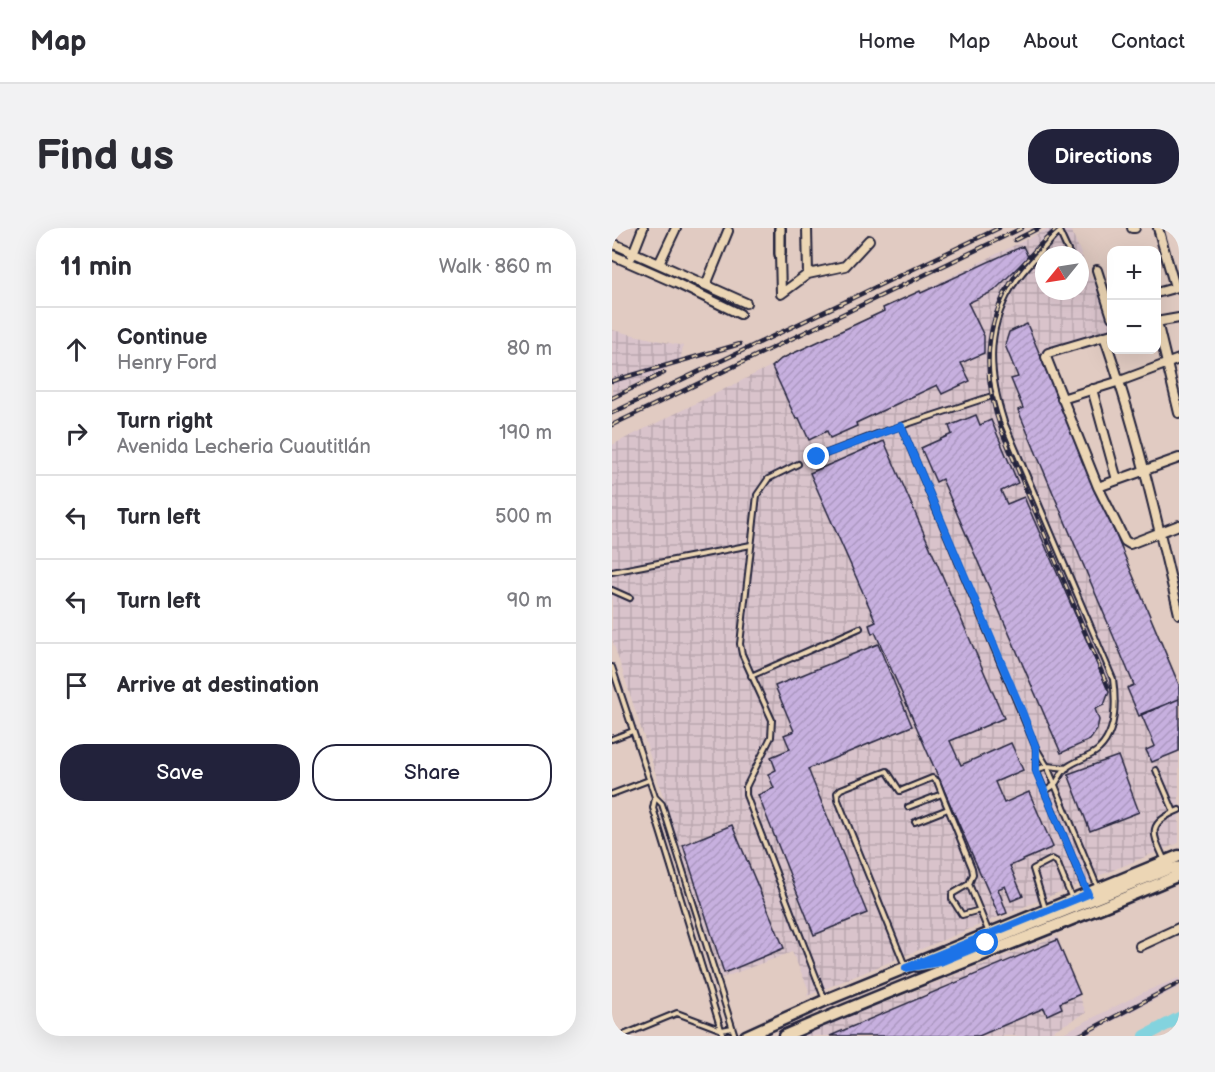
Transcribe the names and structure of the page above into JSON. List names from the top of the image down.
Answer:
{
  "north": "bottom left",
  "page": {
    "header": "Map",
    "nav": [
      "Home",
      "Map",
      "About",
      "Contact"
    ],
    "buttons": [
      "Directions",
      ["Save", "Share"]
    ],
    "title": "Find us",
    "heading": ["11 min", "Walk · 860 m"],
    "map_buttons": ["+", "−"],
    "list": [
      ["Continue", "Henry Ford", "80 m"],
      ["Turn right", "Avenida Lecheria Cuautitlán", "190 m"],
      ["Turn left", "500 m"],
      ["Turn left", "90 m"],
      "Arrive at destination"
    ]
  }
}
